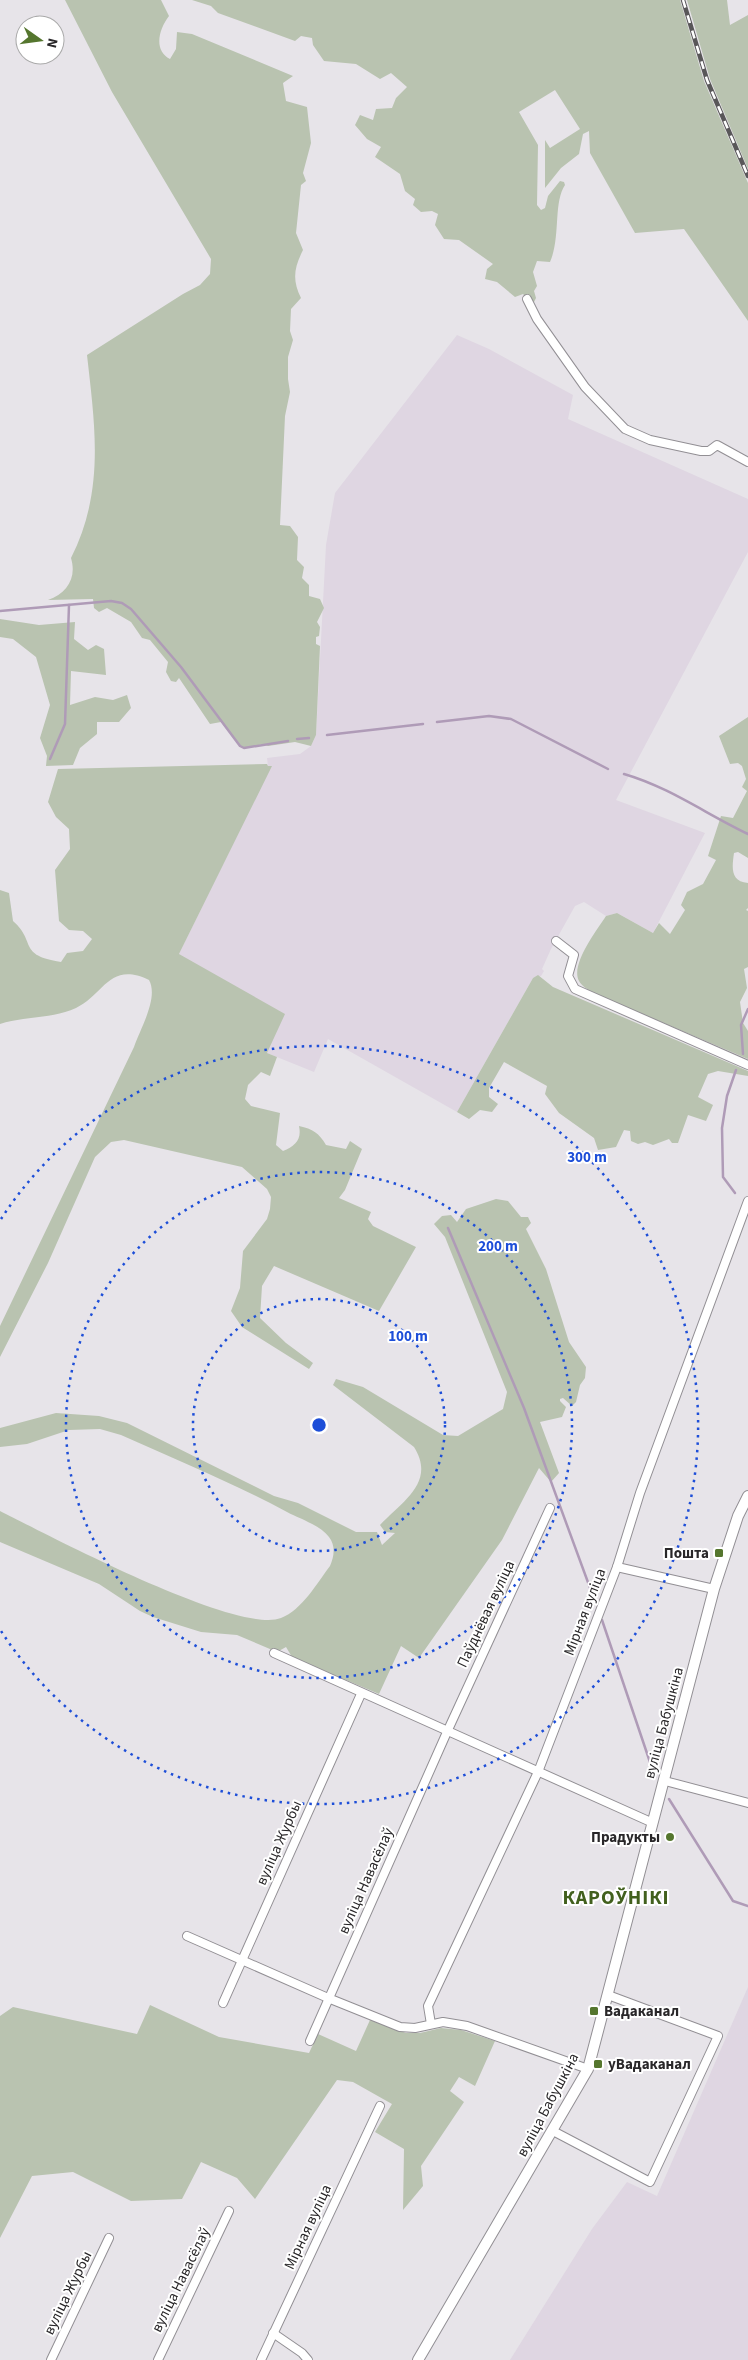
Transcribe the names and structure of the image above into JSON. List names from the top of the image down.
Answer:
{
  "streets": {
    "street": [
      "Мірная вуліца",
      "Паўднёвая вуліца",
      "вуліца Бабушкіна",
      "вуліца Журбы",
      "вуліца Навасёлаў"
    ]
  },
  "crossings": [
    ["Паўднёвая вуліца", "вуліца Навасёлаў"]
  ],
  "districts": ["КАРОЎНІКІ"],
  "places": {
    "transit": ["Пошта", "Вадаканал", "уВадаканал"],
    "other": ["Прадукты"]
  },
  "north": "right",
  "rings": ["300 m", "200 m", "100 m"]
}
